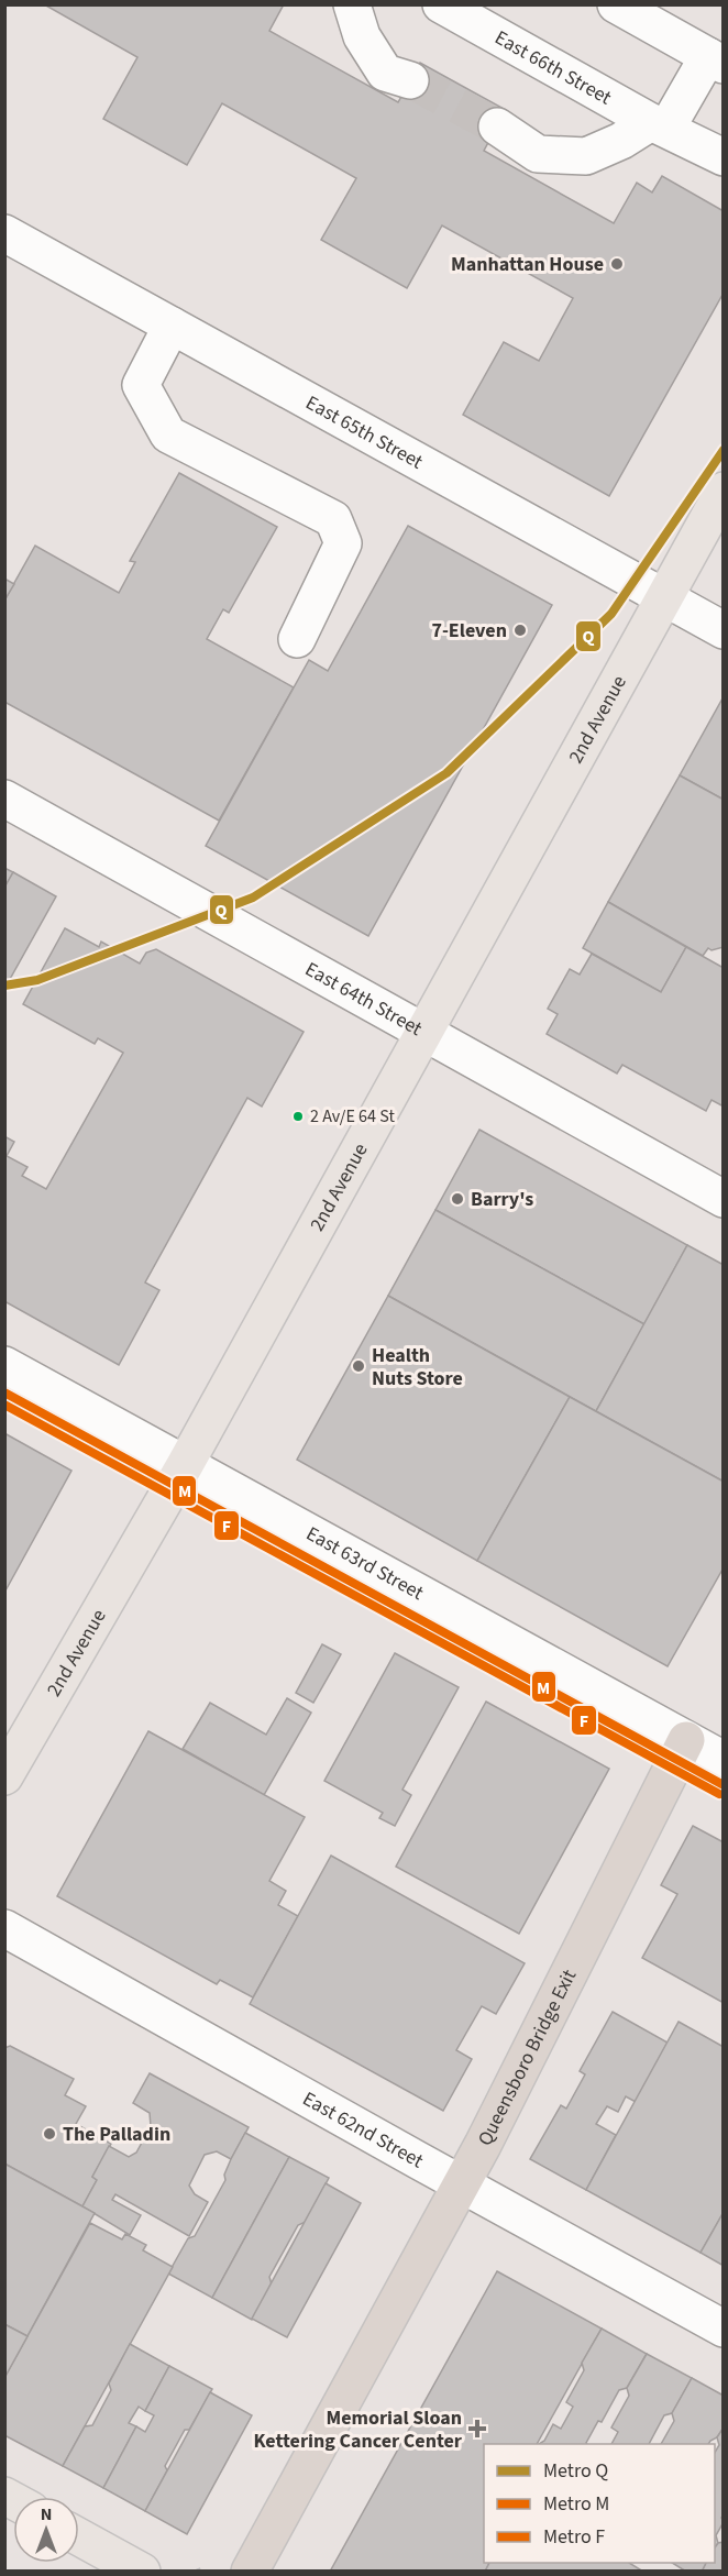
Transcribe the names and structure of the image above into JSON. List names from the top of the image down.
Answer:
{
  "streets": {
    "highway": ["Queensboro Bridge Exit"],
    "main road": ["2nd Avenue"],
    "street": [
      "East 66th Street",
      "East 65th Street",
      "East 64th Street",
      "East 63rd Street",
      "East 62nd Street"
    ]
  },
  "crossings": [
    ["East 65th Street", "2nd Avenue"],
    ["2nd Avenue", "East 64th Street"],
    ["2nd Avenue", "East 63rd Street"],
    ["East 63rd Street", "Queensboro Bridge Exit"],
    ["Queensboro Bridge Exit", "East 62nd Street"]
  ],
  "places": {
    "other": [
      "Manhattan House",
      "7-Eleven",
      "2 Av/E 64 St",
      "Barry's",
      "Health Nuts Store",
      "The Palladin"
    ],
    "health": ["Memorial Sloan Kettering Cancer Center"]
  },
  "lines": ["metro line Q", "metro line M", "metro line F"],
  "legend": ["Metro Q", "Metro M", "Metro F"],
  "north": "top"
}
